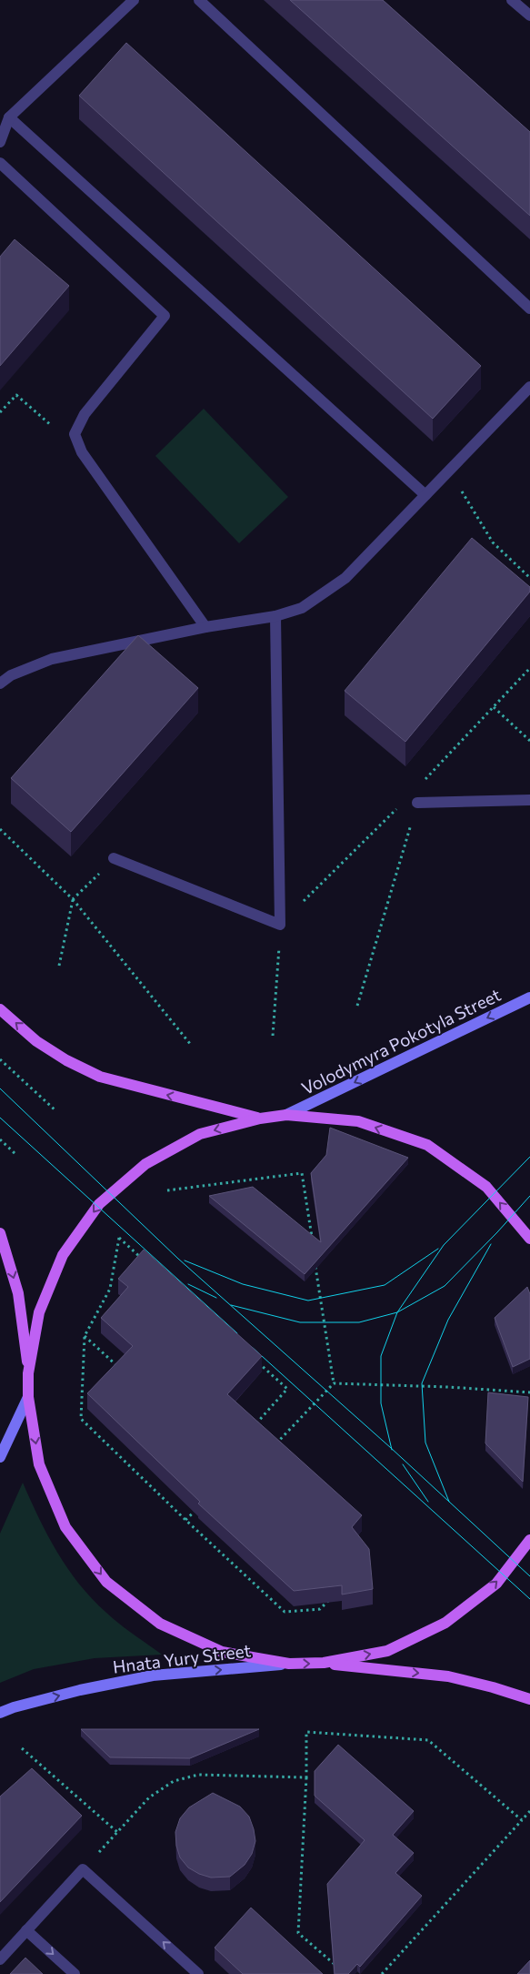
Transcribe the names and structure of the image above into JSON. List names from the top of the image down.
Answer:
{
  "streets": {
    "street": ["Volodymyra Pokotyla Street", "Hnata Yury Street"]
  },
  "one_way": ["Volodymyra Pokotyla Street", "Hnata Yury Street"]
}
